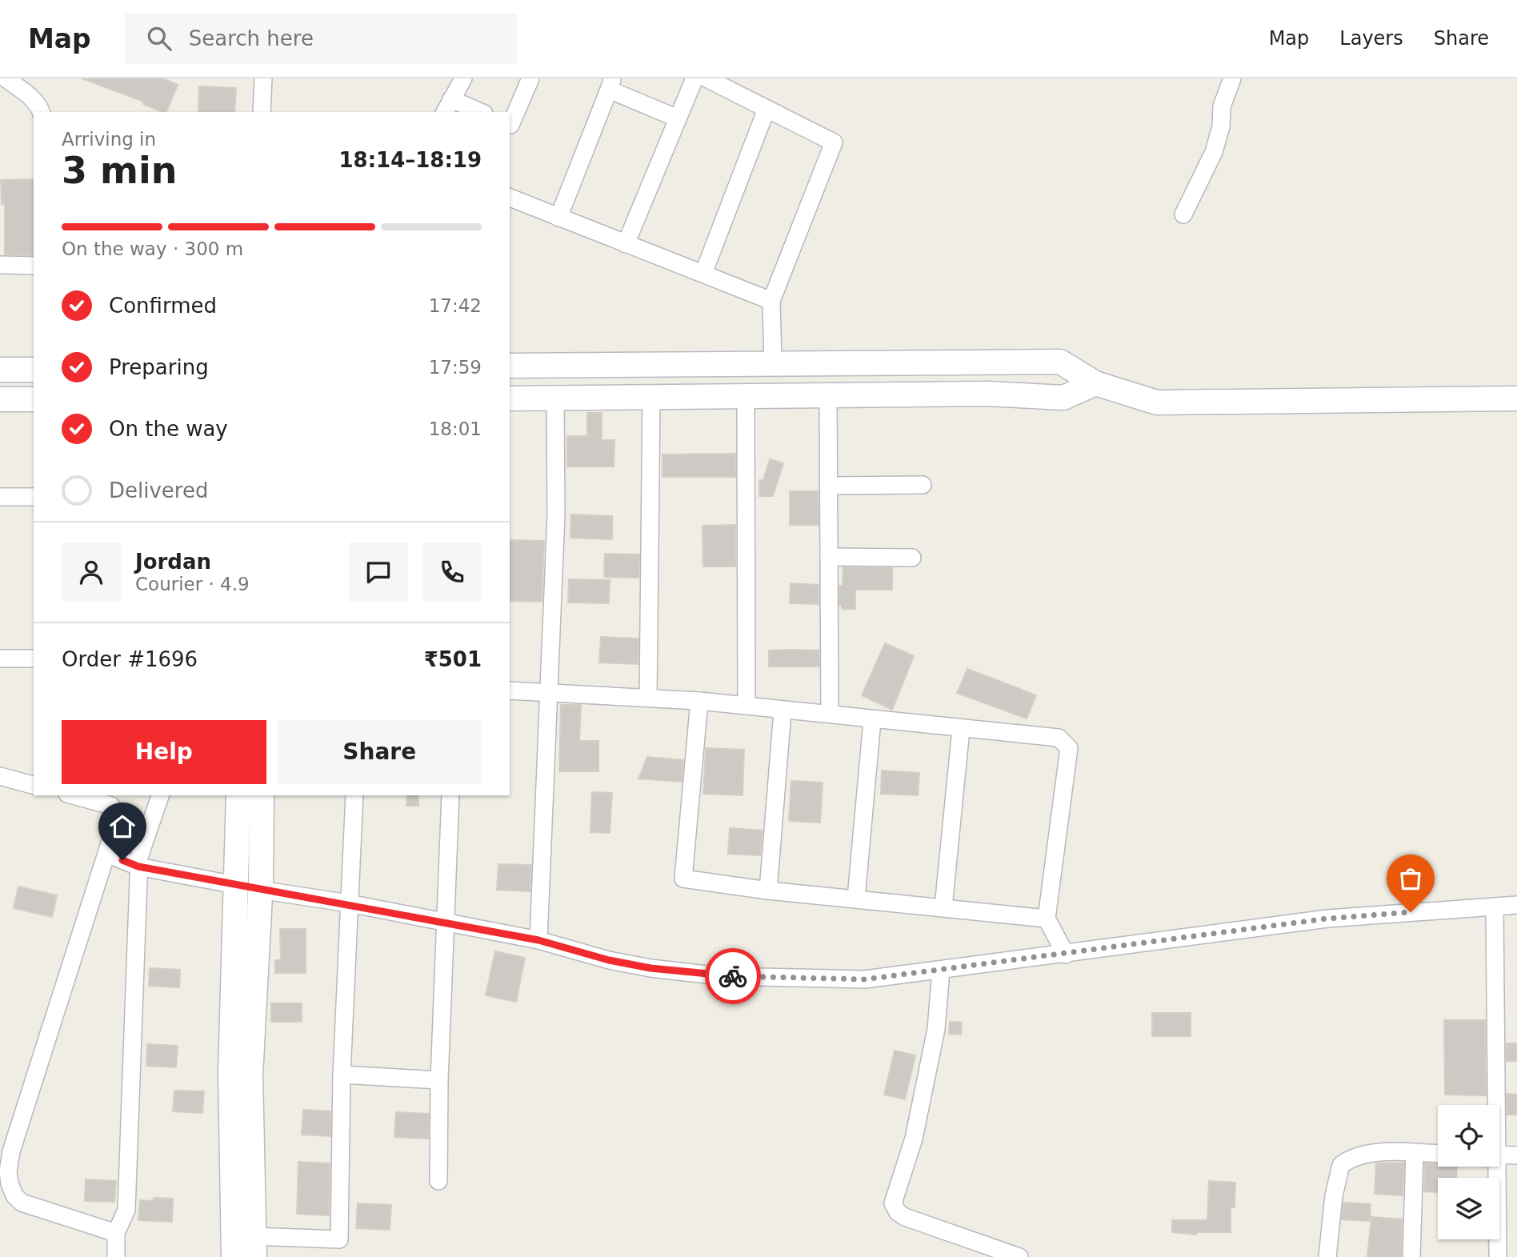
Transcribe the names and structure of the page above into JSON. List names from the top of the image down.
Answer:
{
  "page": {
    "header": "Map",
    "search": "Search here",
    "nav": ["Map", "Layers", "Share"],
    "heading": ["3 min", "Arriving in", "18:14–18:19"],
    "panel": [
      "Jordan",
      "Courier · 4.9",
      "Order #1696",
      "₹501"
    ],
    "bar": "On the way · 300 m",
    "list": [
      ["Confirmed", "17:42"],
      ["Preparing", "17:59"],
      ["On the way", "18:01"],
      "Delivered"
    ],
    "buttons": ["Help", "Share"]
  }
}
